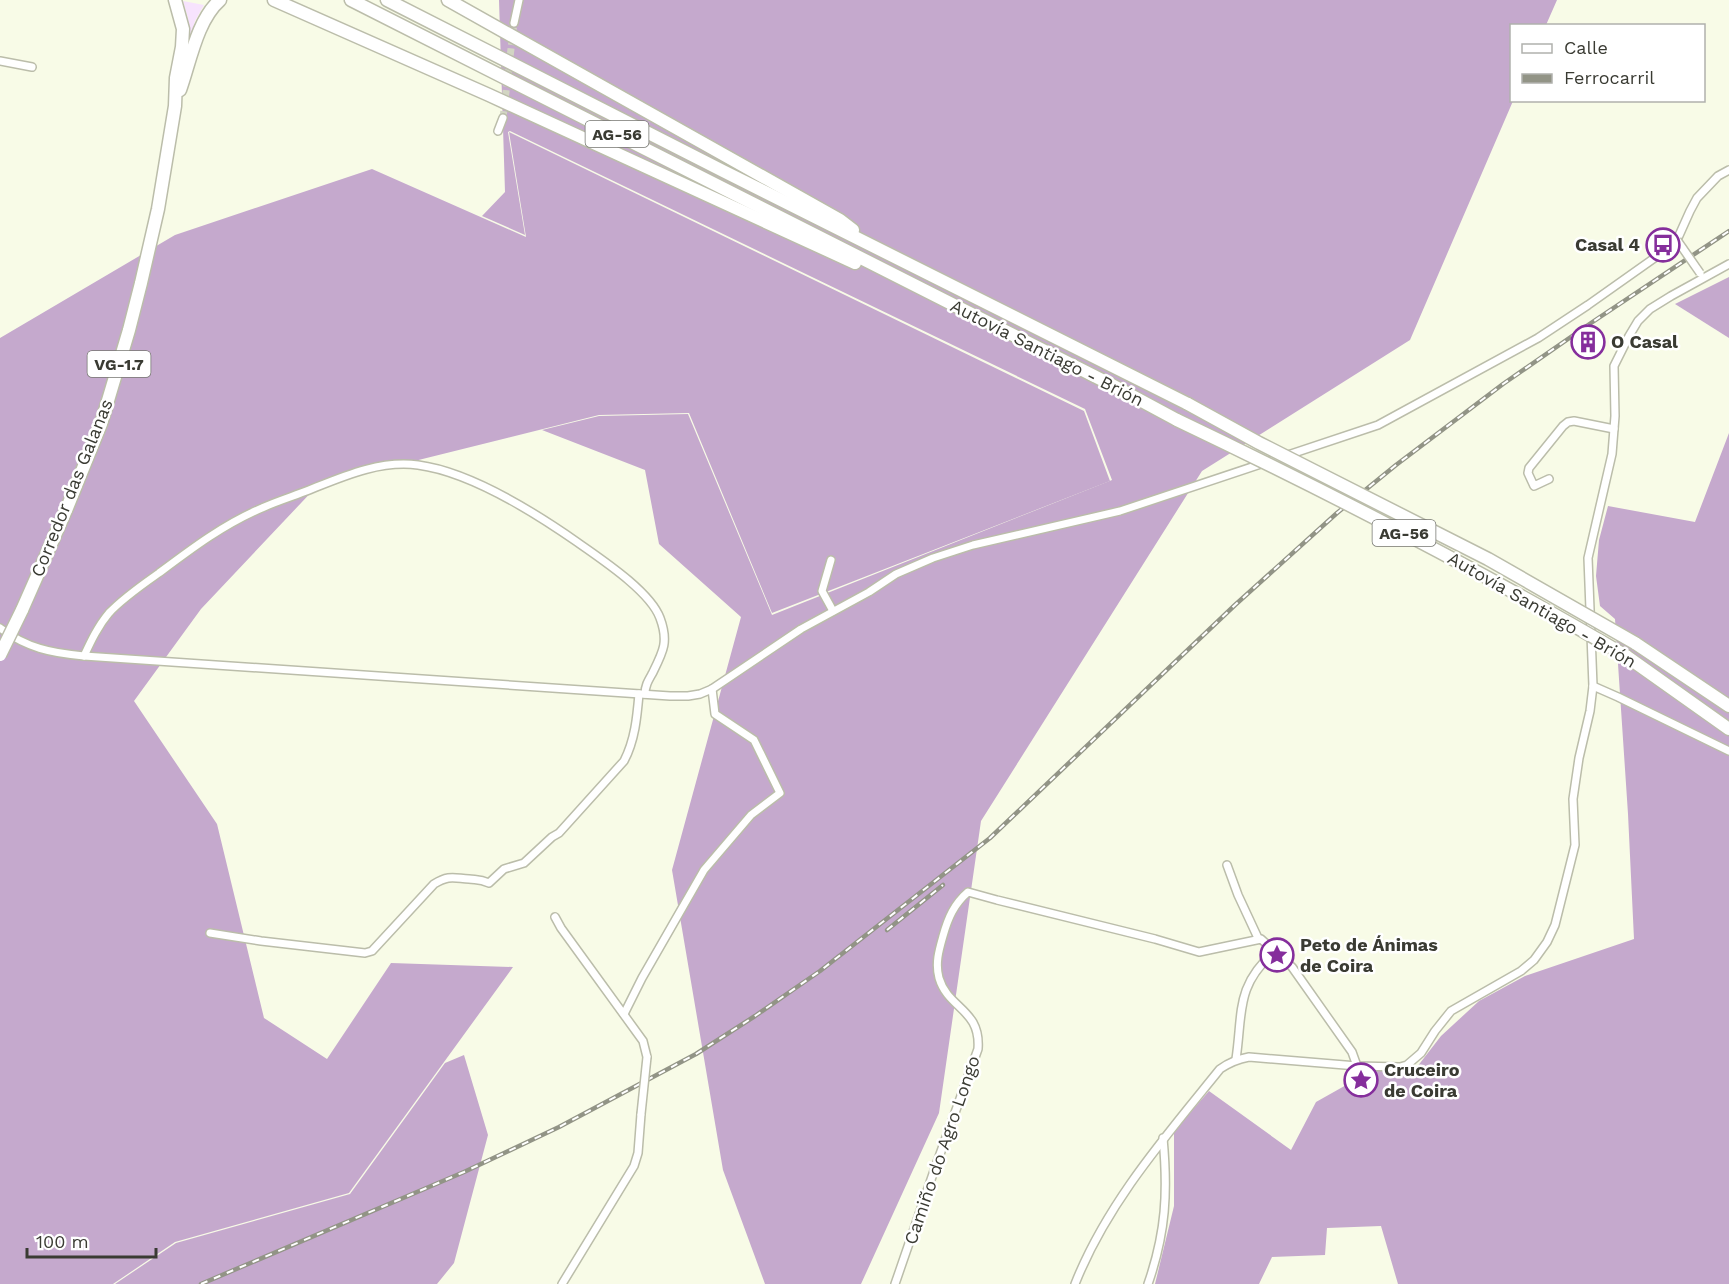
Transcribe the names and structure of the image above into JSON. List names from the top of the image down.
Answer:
{
  "streets": {
    "highway": [
      "AG-56",
      "Autovía Santiago - Brión",
      "VG-1.7",
      "Corredor das Galanas"
    ],
    "street": ["Camiño do Agro Longo"]
  },
  "crossings": [
    ["VG-1.7", "Corredor das Galanas"]
  ],
  "places": {
    "bus stop": ["Casal 4"],
    "building": ["O Casal"],
    "place": ["Peto de Ánimas de Coira", "Cruceiro de Coira"]
  },
  "legend": ["Calle", "Ferrocarril"],
  "scale_bar": "100 m"
}
